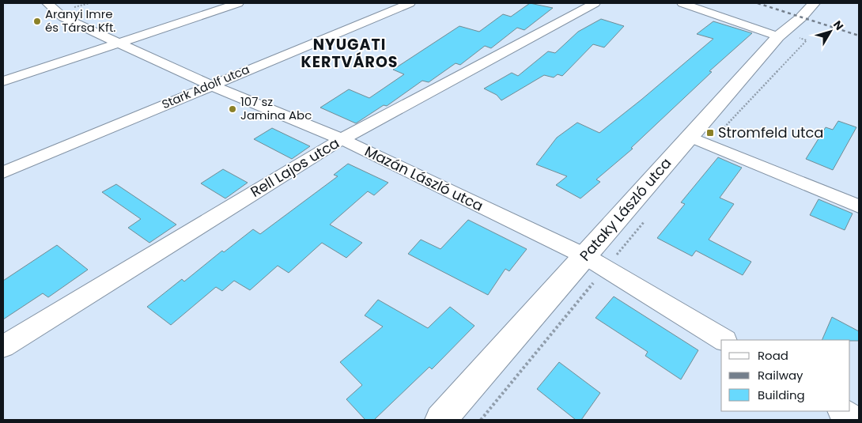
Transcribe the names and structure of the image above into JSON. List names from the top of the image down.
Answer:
{
  "streets": {
    "street": [
      "Stark Adolf utca",
      "Rell Lajos utca",
      "Mazán László utca",
      "Pataky László utca"
    ]
  },
  "crossings": [
    ["Stark Adolf utca", "Mazán László utca"],
    ["Rell Lajos utca", "Mazán László utca"],
    ["Mazán László utca", "Pataky László utca"]
  ],
  "districts": ["NYUGATI KERTVÁROS"],
  "places": {
    "other": ["Aranyi Imre és Társa Kft.", "107 sz Jamina Abc"],
    "transit": ["Stromfeld utca"]
  },
  "legend": ["Road", "Railway", "Building"],
  "north": "top right"
}
